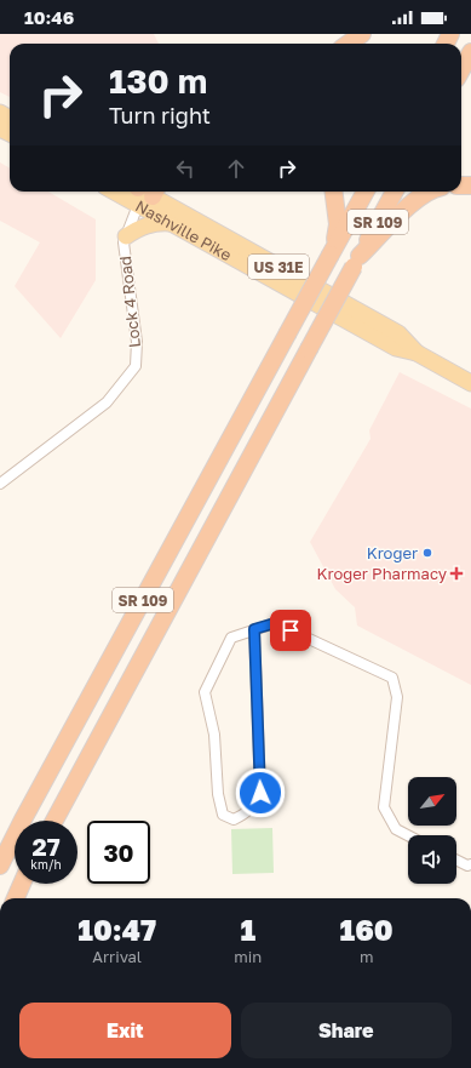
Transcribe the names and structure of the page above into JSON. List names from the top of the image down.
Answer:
{
  "streets": {
    "highway": ["SR 109"],
    "main road": ["Nashville Pike", "US 31E"],
    "street": ["Lock 4 Road"]
  },
  "crossings": [
    ["Nashville Pike", "Lock 4 Road"]
  ],
  "places": {
    "other": ["Kroger"],
    "health": ["Kroger Pharmacy"]
  },
  "north": "top right",
  "page": {
    "status": "10:46",
    "turn": ["130 m", "Turn right"],
    "speed": "27 km/h",
    "limit": "30",
    "eta": [
      "10:47",
      "Arrival",
      "1",
      "min",
      "160",
      "m"
    ],
    "buttons": ["Exit", "Share"]
  }
}
